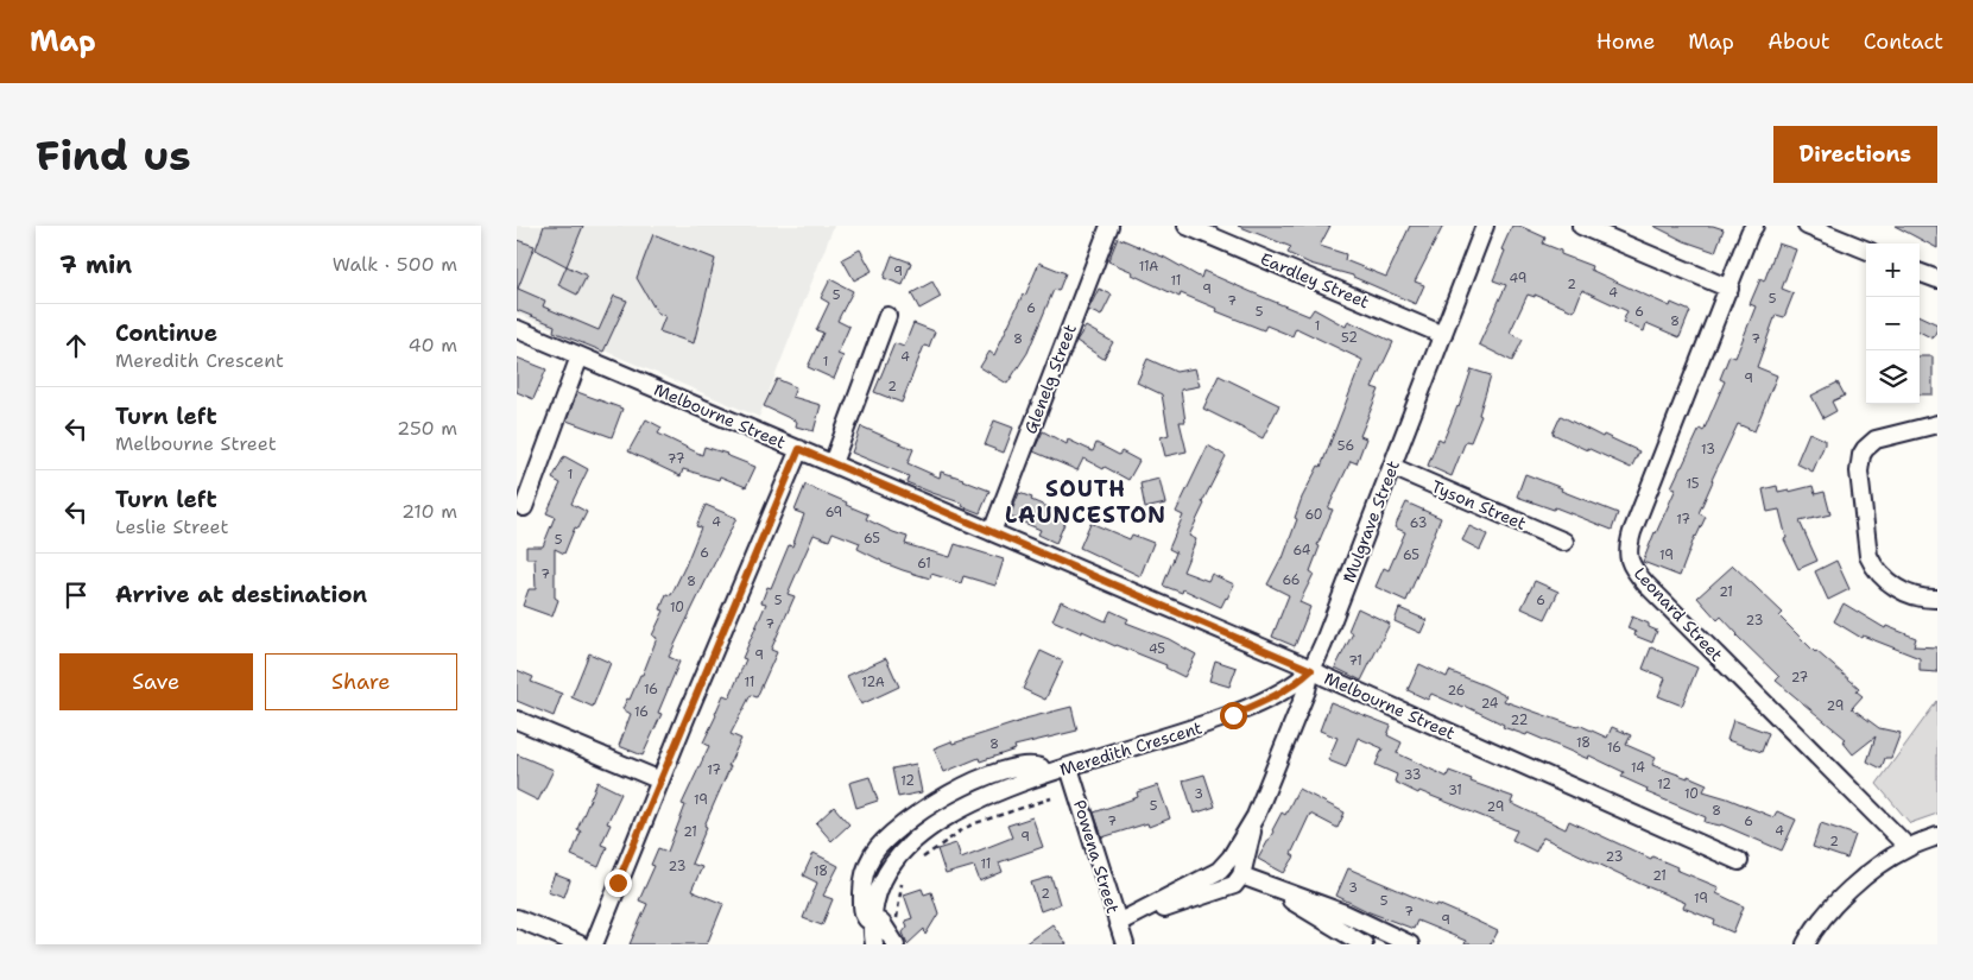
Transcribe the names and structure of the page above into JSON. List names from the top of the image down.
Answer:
{
  "streets": {
    "street": [
      "Eardley Street",
      "Glenelg Street",
      "Melbourne Street",
      "Tyson Street",
      "Mulgrave Street",
      "Leonard Street",
      "Meredith Crescent",
      "Powena Street"
    ]
  },
  "crossings": [
    ["Eardley Street", "Mulgrave Street"],
    ["Glenelg Street", "Melbourne Street"],
    ["Melbourne Street", "Mulgrave Street"],
    ["Melbourne Street", "Meredith Crescent"],
    ["Tyson Street", "Mulgrave Street"],
    ["Mulgrave Street", "Meredith Crescent"],
    ["Mulgrave Street", "Powena Street"],
    ["Meredith Crescent", "Powena Street"]
  ],
  "districts": ["SOUTH LAUNCESTON"],
  "house_numbers": [
    "11A",
    "9",
    "49",
    "11",
    "2",
    "9",
    "4",
    "5",
    "5",
    "7",
    "6",
    "5",
    "6",
    "8",
    "1",
    "52",
    "8",
    "7",
    "4",
    "1",
    "9",
    "2",
    "56",
    "13",
    "77",
    "1",
    "15",
    "69",
    "60",
    "17",
    "4",
    "63",
    "65",
    "5",
    "64",
    "6",
    "65",
    "19",
    "61",
    "7",
    "66",
    "8",
    "21",
    "5",
    "6",
    "10",
    "23",
    "7",
    "45",
    "9",
    "71",
    "27",
    "11",
    "12A",
    "16",
    "26",
    "24",
    "29",
    "16",
    "22",
    "18",
    "8",
    "16",
    "14",
    "17",
    "33",
    "12",
    "12",
    "31",
    "3",
    "10",
    "19",
    "5",
    "29",
    "8",
    "7",
    "6",
    "4",
    "21",
    "9",
    "2",
    "23",
    "11",
    "23",
    "18",
    "21",
    "3",
    "2",
    "19",
    "5",
    "7",
    "9"
  ],
  "page": {
    "header": "Map",
    "nav": [
      "Home",
      "Map",
      "About",
      "Contact"
    ],
    "buttons": [
      "Directions",
      ["Save", "Share"]
    ],
    "title": "Find us",
    "heading": ["7 min", "Walk · 500 m"],
    "map_buttons": ["+", "−"],
    "list": [
      ["Continue", "Meredith Crescent", "40 m"],
      ["Turn left", "Melbourne Street", "250 m"],
      ["Turn left", "Leslie Street", "210 m"],
      "Arrive at destination"
    ]
  }
}
